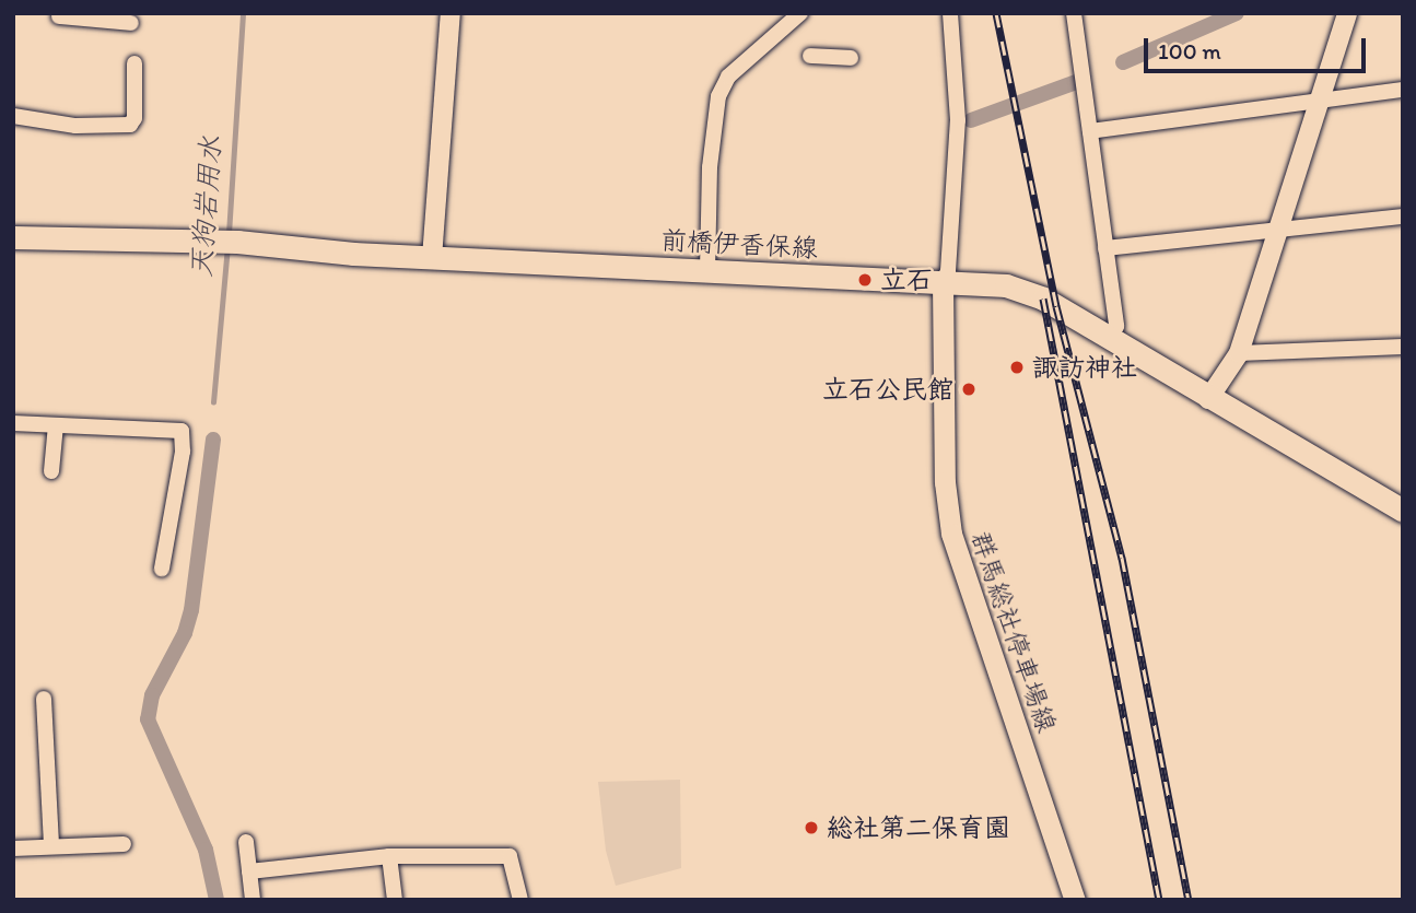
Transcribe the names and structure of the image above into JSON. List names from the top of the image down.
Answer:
{
  "streets": {
    "main road": ["前橋伊香保線", "群馬総社停車場線"]
  },
  "crossings": [
    ["前橋伊香保線", "群馬総社停車場線"]
  ],
  "water": ["天狗岩用水"],
  "places": [
    "立石",
    "諏訪神社",
    "立石公民館",
    "総社第二保育園"
  ],
  "scale_bar": "100 m"
}
